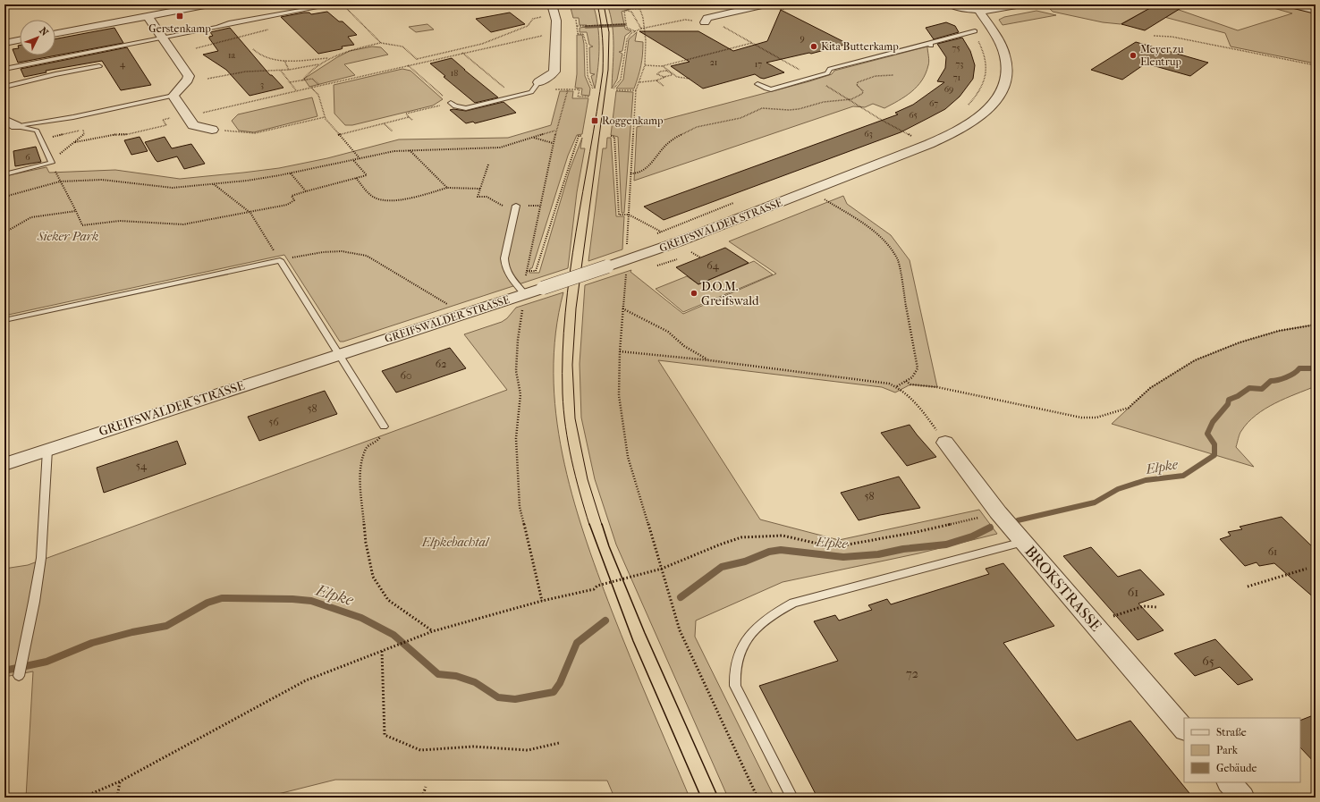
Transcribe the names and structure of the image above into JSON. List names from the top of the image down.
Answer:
{
  "streets": {
    "street": ["GREIFSWALDER STRASSE", "BROKSTRASSE"]
  },
  "water": ["Elpke"],
  "parks": ["Sieker Park", "Elpkebachtal"],
  "places": {
    "transit": ["Gerstenkamp", "Roggenkamp"],
    "other": ["Kita Butterkamp", "Meyer zu Elentrup", "D.O.M. Greifswald"]
  },
  "house_numbers": [
    "9",
    "75",
    "1a",
    "21",
    "4",
    "17",
    "73",
    "18",
    "71",
    "3",
    "69",
    "67",
    "65",
    "63",
    "6",
    "64",
    "62",
    "60",
    "58",
    "56",
    "54",
    "58",
    "61",
    "61",
    "65",
    "72"
  ],
  "legend": ["Straße", "Park", "Gebäude"],
  "north": "top right"
}
